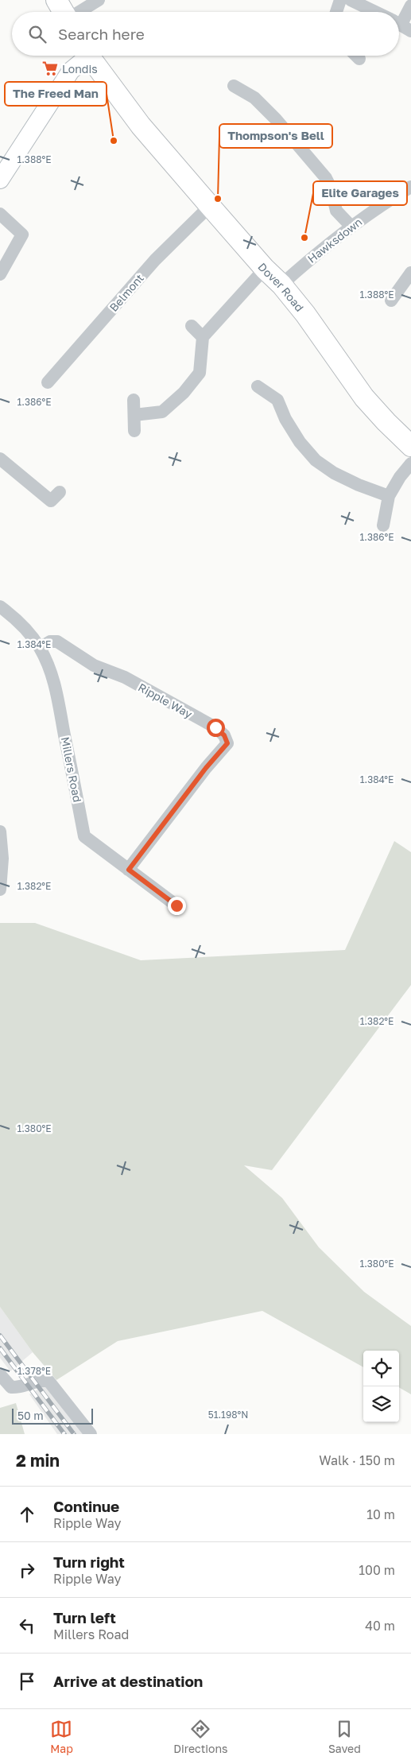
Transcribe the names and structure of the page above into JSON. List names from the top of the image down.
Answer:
{
  "streets": {
    "main road": ["Dover Road"],
    "street": [
      "Hawksdown",
      "Belmont",
      "Ripple Way",
      "Millers Road"
    ]
  },
  "crossings": [
    ["Hawksdown", "Dover Road"],
    ["Dover Road", "Belmont"],
    ["Ripple Way", "Millers Road"]
  ],
  "places": {
    "supermarket": ["Londis"],
    "other": ["The Freed Man", "Thompson's Bell", "Elite Garages"]
  },
  "scale_bar": "50 m",
  "page": {
    "search": "Search here",
    "scale": "50 m",
    "heading": ["2 min", "Walk · 150 m"],
    "list": [
      ["Continue", "Ripple Way", "10 m"],
      ["Turn right", "Ripple Way", "100 m"],
      ["Turn left", "Millers Road", "40 m"],
      "Arrive at destination"
    ],
    "nav": ["Map", "Directions", "Saved"]
  },
  "coordinates": [
    "1.388°E",
    "1.386°E",
    "1.384°E",
    "1.382°E",
    "1.380°E",
    "1.378°E",
    "51.198°N"
  ]
}
